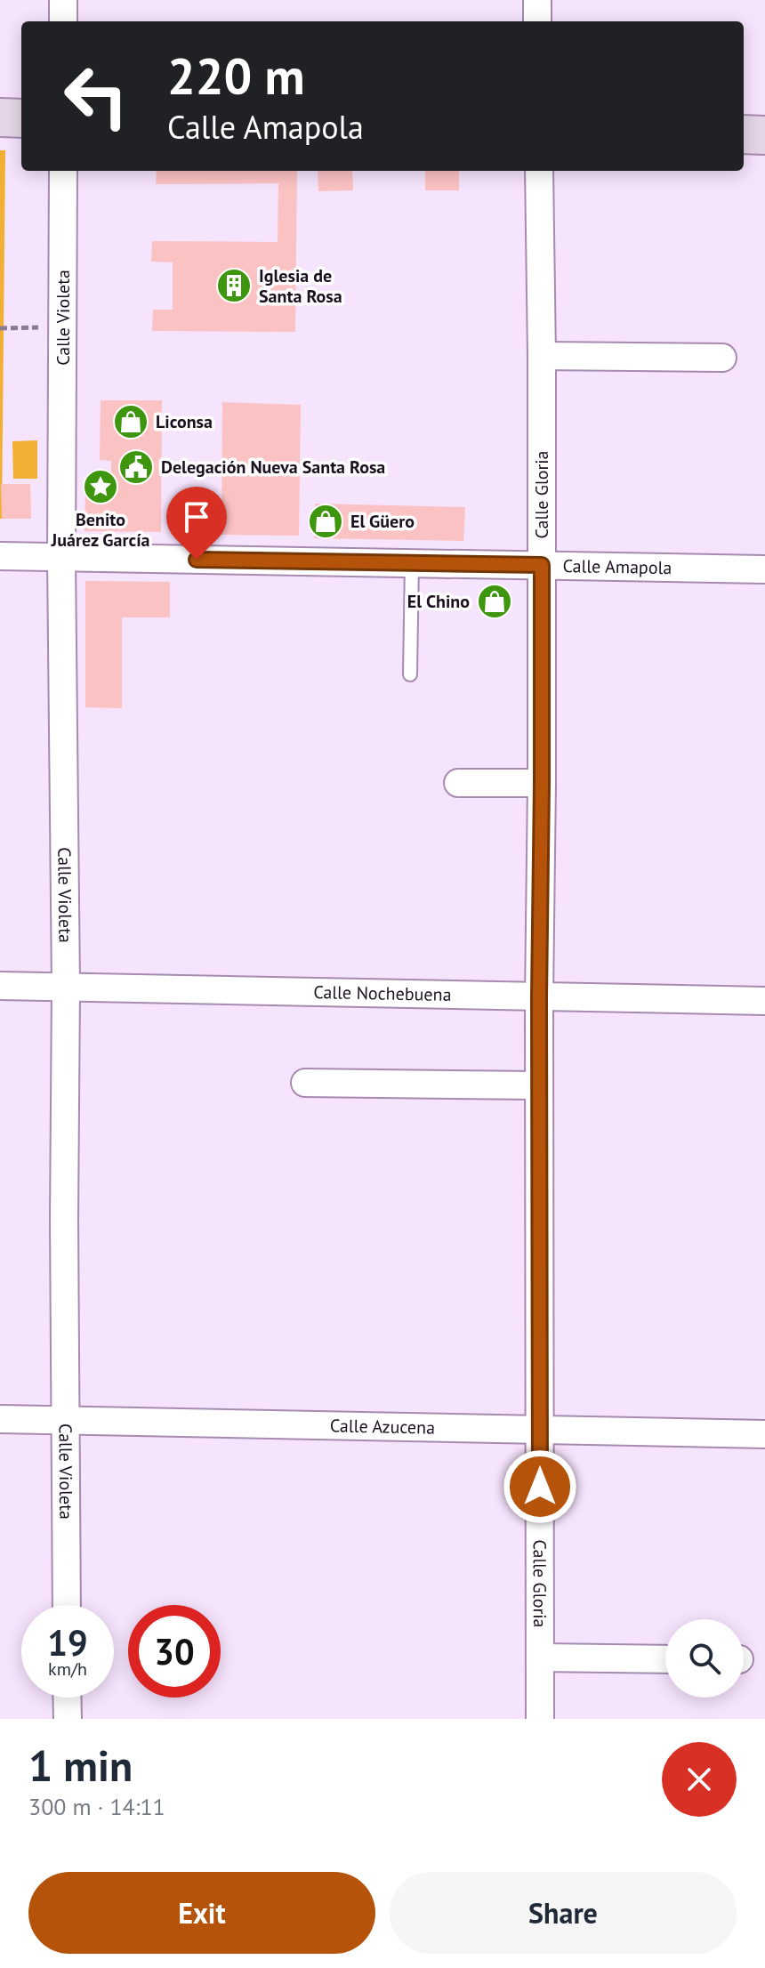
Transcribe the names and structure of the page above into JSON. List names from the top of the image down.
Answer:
{
  "streets": {
    "street": [
      "Calle Violeta",
      "Calle Gloria",
      "Calle Amapola",
      "Calle Nochebuena",
      "Calle Azucena"
    ]
  },
  "crossings": [
    ["Calle Violeta", "Calle Amapola"],
    ["Calle Violeta", "Calle Nochebuena"],
    ["Calle Violeta", "Calle Azucena"],
    ["Calle Gloria", "Calle Amapola"],
    ["Calle Gloria", "Calle Nochebuena"],
    ["Calle Gloria", "Calle Azucena"]
  ],
  "places": {
    "building": ["Iglesia de Santa Rosa"],
    "shop": ["Liconsa", "El Güero", "El Chino"],
    "public building": ["Delegación Nueva Santa Rosa"],
    "place": ["Benito Juárez García"]
  },
  "page": {
    "turn": ["220 m", "Calle Amapola"],
    "speed": "19 km/h",
    "limit": "30",
    "heading": ["1 min", "300 m · 14:11"],
    "buttons": ["Exit", "Share"]
  }
}
